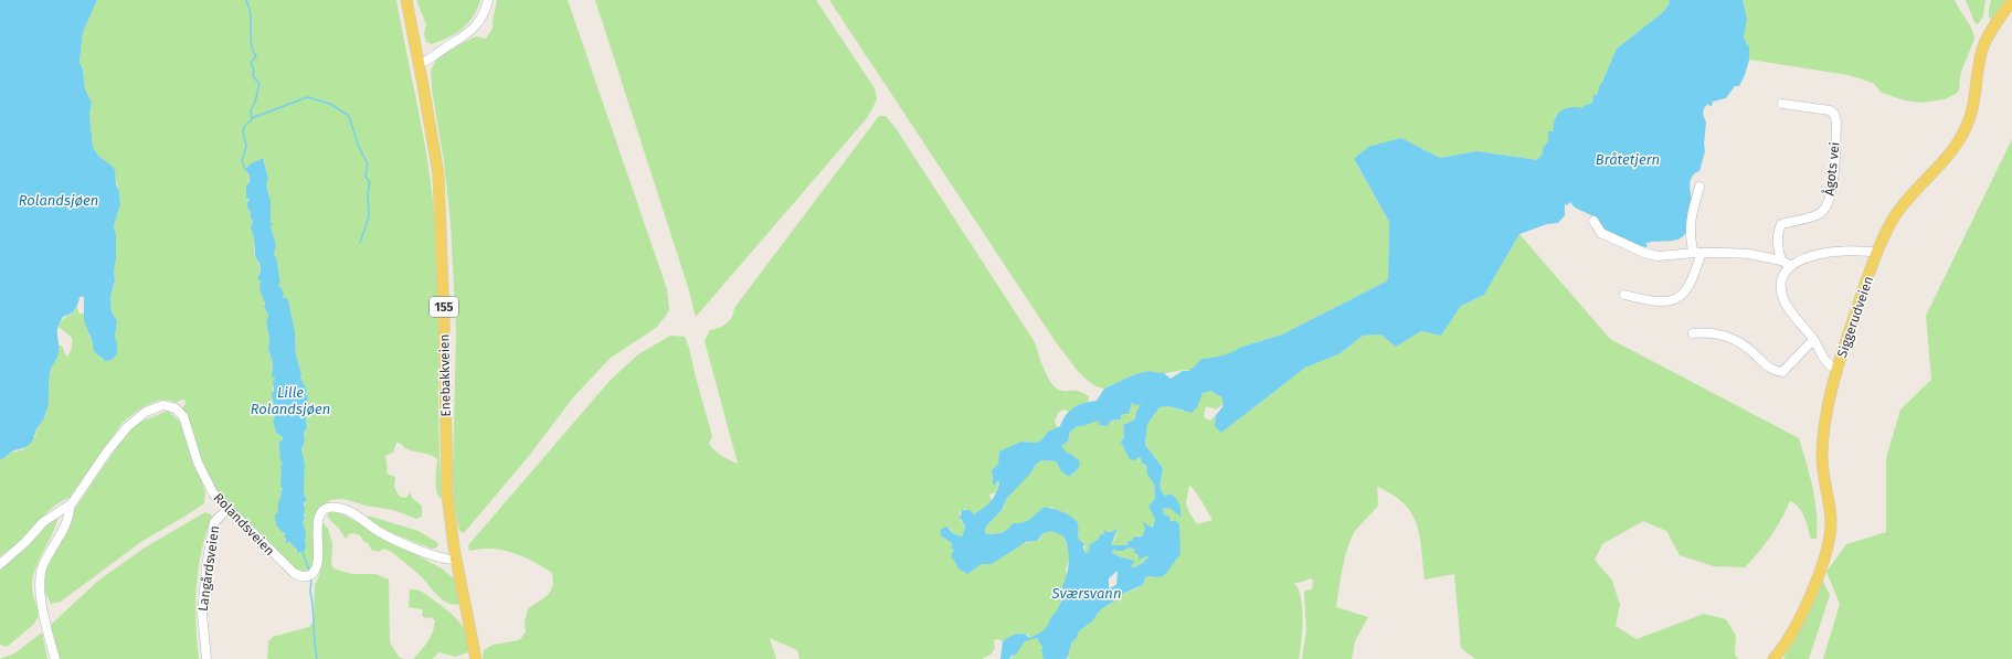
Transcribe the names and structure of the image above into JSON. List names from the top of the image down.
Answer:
{
  "streets": {
    "main road": ["155", "Siggerudveien", "Enebakkveien"],
    "street": ["Ågots vei", "Rolandsveien", "Langårdsveien"]
  },
  "crossings": [
    ["Enebakkveien", "Rolandsveien"],
    ["Rolandsveien", "Langårdsveien"]
  ],
  "water": [
    "Bråtetjern",
    "Rolandsjøen",
    "Lille Rolandsjøen",
    "Sværsvann"
  ]
}
